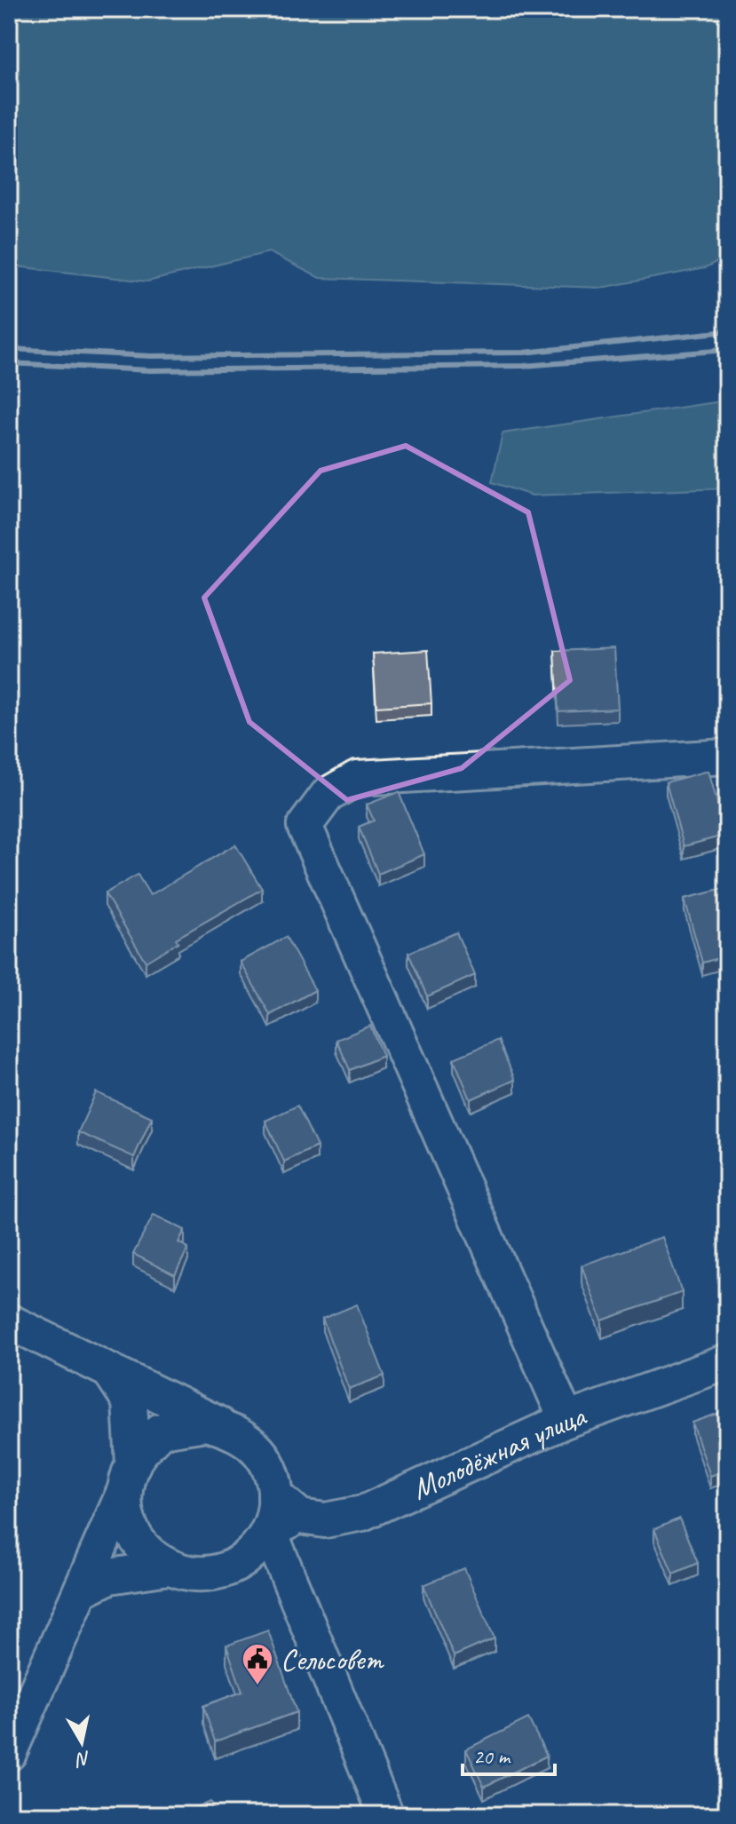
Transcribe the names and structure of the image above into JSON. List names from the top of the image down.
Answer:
{
  "streets": {
    "street": ["Молодёжная улица"]
  },
  "places": {
    "public building": ["Сельсовет"]
  },
  "scale_bar": "20 m",
  "north": "bottom"
}
